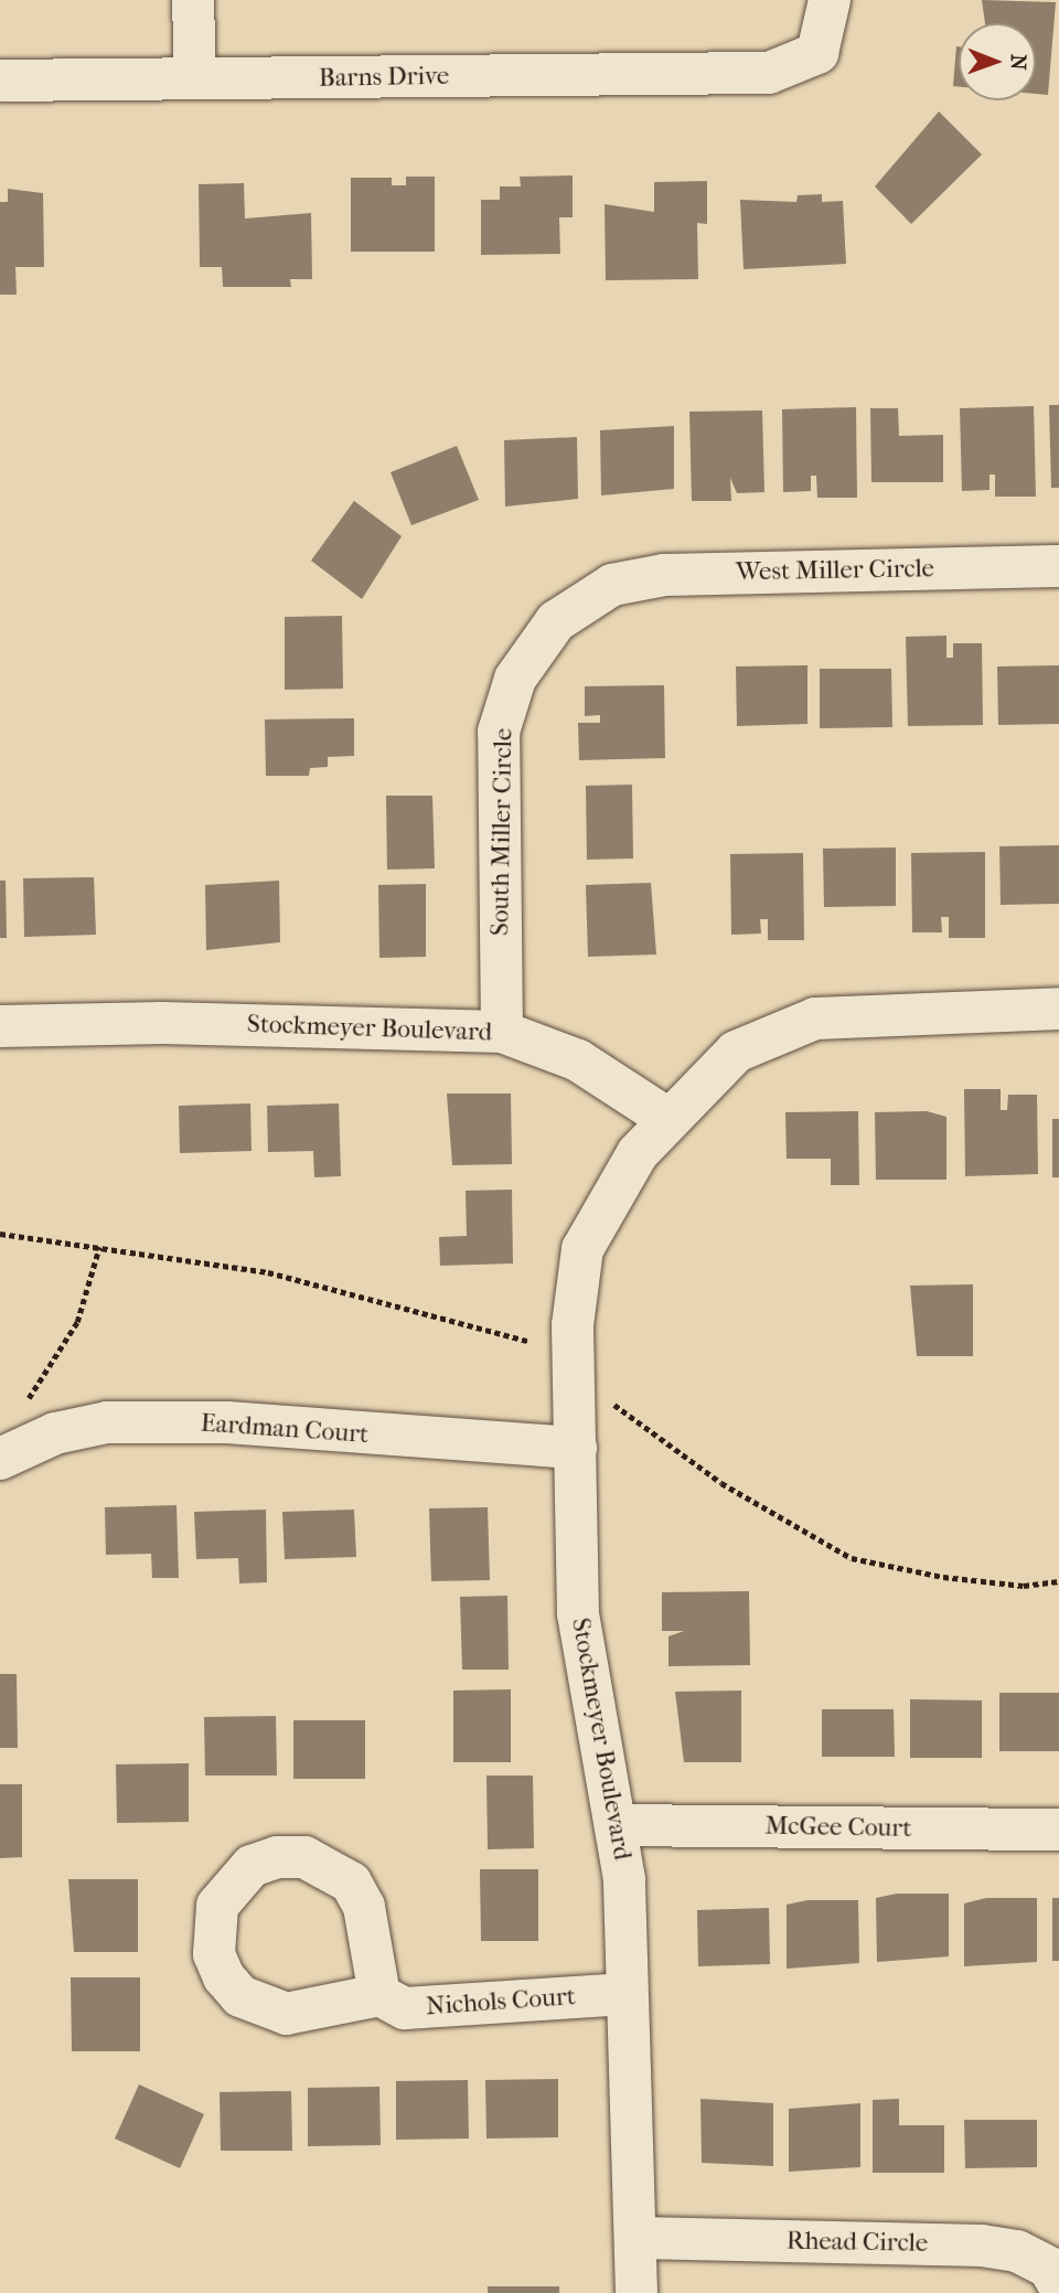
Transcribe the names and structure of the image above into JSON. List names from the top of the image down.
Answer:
{
  "streets": {
    "street": [
      "Barns Drive",
      "West Miller Circle",
      "South Miller Circle",
      "Stockmeyer Boulevard",
      "Eardman Court",
      "McGee Court",
      "Nichols Court",
      "Rhead Circle"
    ]
  },
  "crossings": [
    ["West Miller Circle", "South Miller Circle"],
    ["South Miller Circle", "Stockmeyer Boulevard"],
    ["Stockmeyer Boulevard", "Eardman Court"],
    ["Stockmeyer Boulevard", "McGee Court"],
    ["Stockmeyer Boulevard", "Nichols Court"],
    ["Stockmeyer Boulevard", "Rhead Circle"]
  ],
  "north": "right"
}
